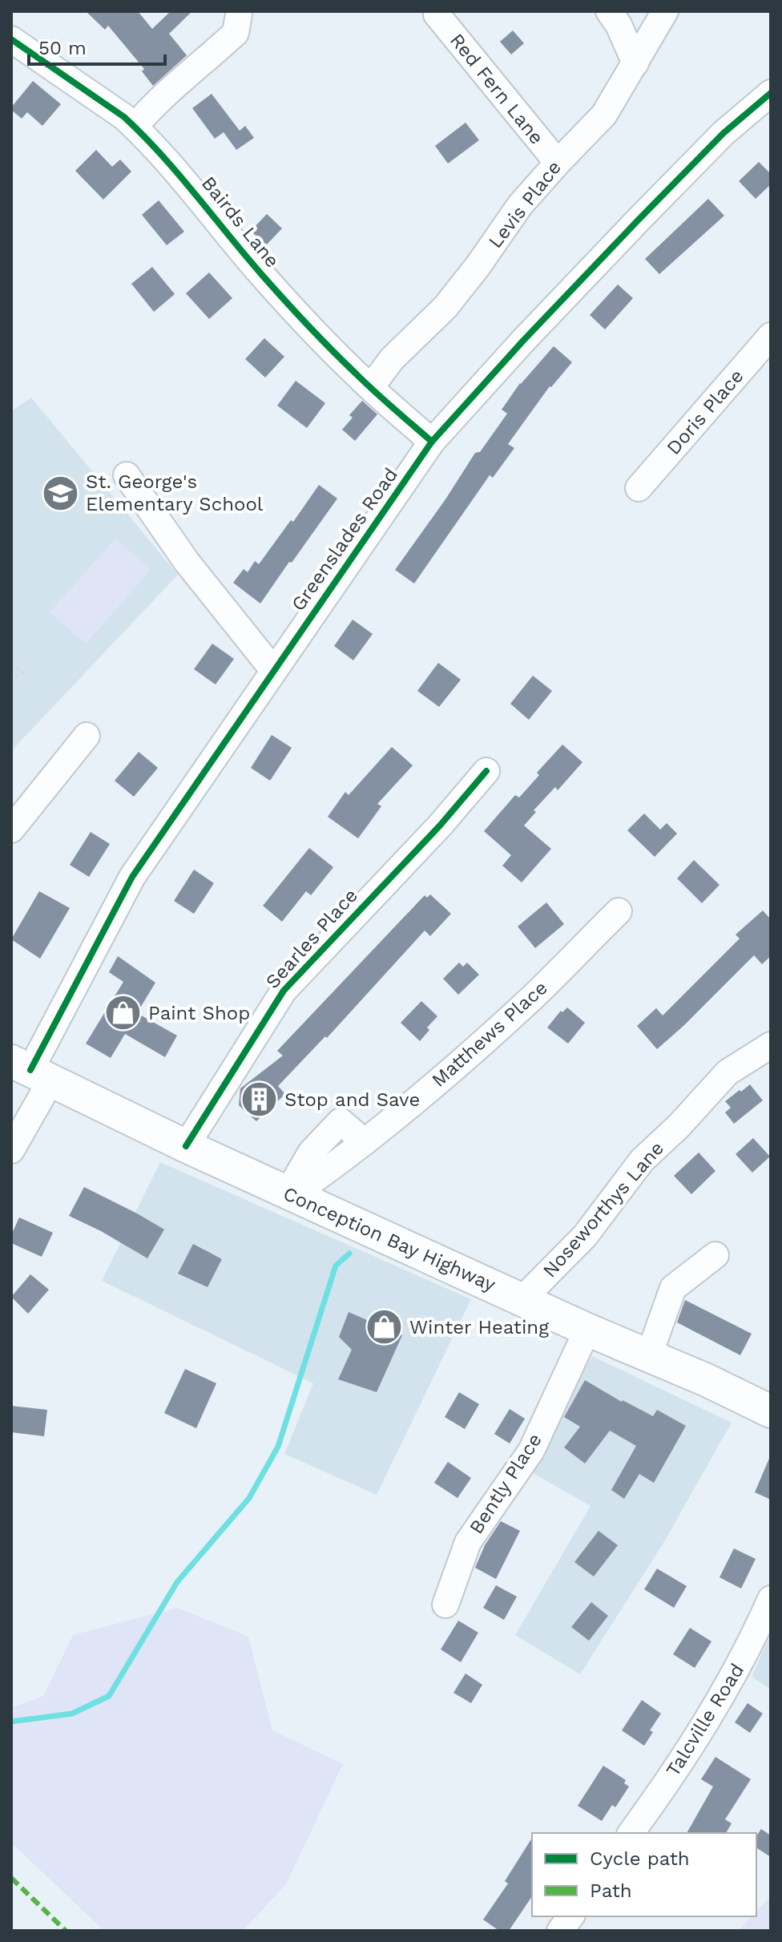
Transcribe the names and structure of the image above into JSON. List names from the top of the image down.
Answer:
{
  "streets": {
    "main road": ["Conception Bay Highway"],
    "street": [
      "Red Fern Lane",
      "Levis Place",
      "Bairds Lane",
      "Doris Place",
      "Greenslades Road",
      "Searles Place",
      "Matthews Place",
      "Noseworthys Lane",
      "Bently Place",
      "Talcville Road"
    ]
  },
  "crossings": [
    ["Red Fern Lane", "Levis Place"],
    ["Levis Place", "Bairds Lane"],
    ["Bairds Lane", "Greenslades Road"],
    ["Greenslades Road", "Conception Bay Highway"],
    ["Searles Place", "Conception Bay Highway"],
    ["Matthews Place", "Conception Bay Highway"],
    ["Noseworthys Lane", "Conception Bay Highway"],
    ["Conception Bay Highway", "Bently Place"]
  ],
  "places": {
    "school or university": ["St. George's Elementary School"],
    "shop": ["Paint Shop", "Winter Heating"],
    "building": ["Stop and Save"]
  },
  "legend": ["Cycle path", "Path"],
  "scale_bar": "50 m"
}
